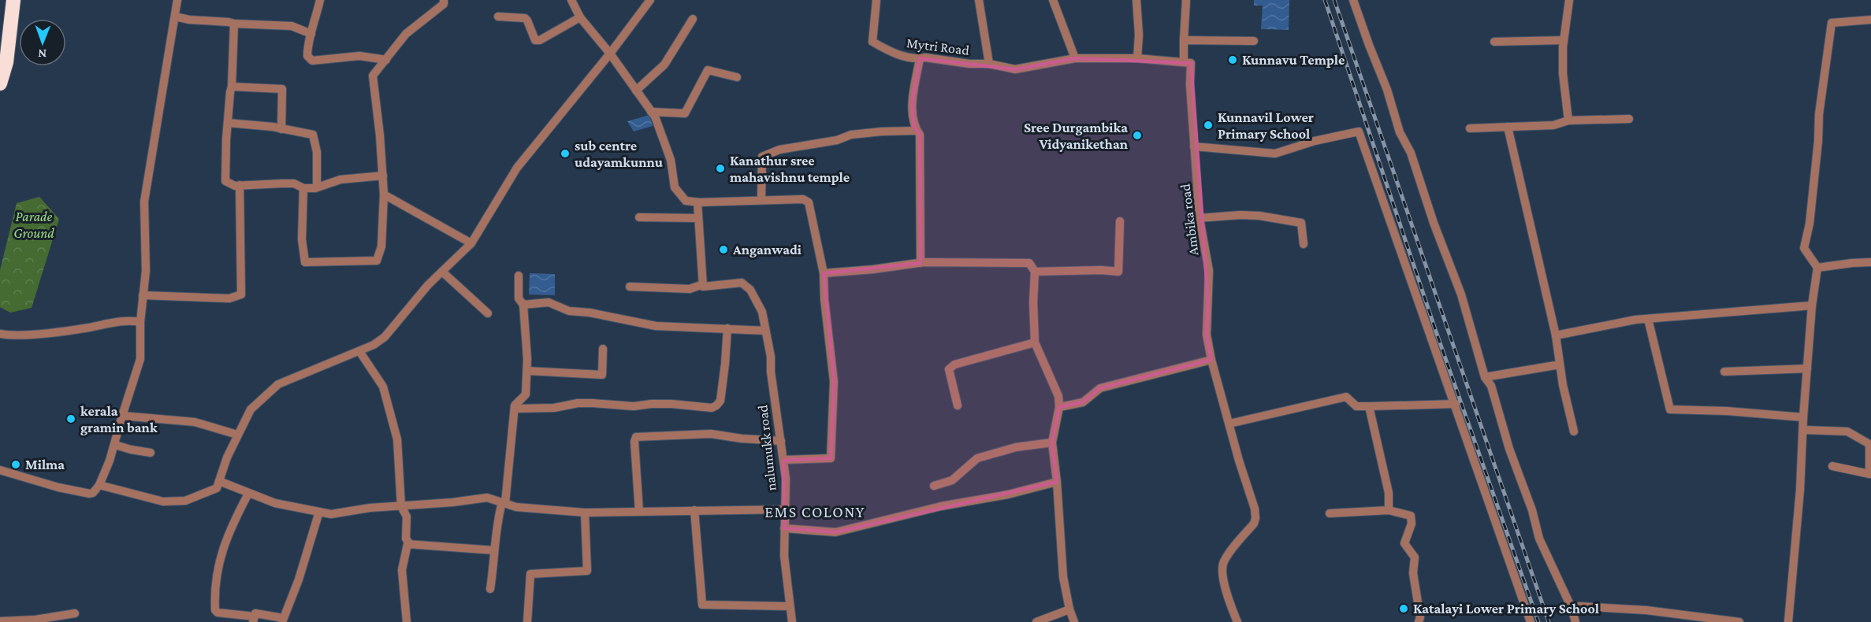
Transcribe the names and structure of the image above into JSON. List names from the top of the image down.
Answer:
{
  "streets": {
    "street": ["Mytri Road", "Ambika road", "nalumukk road"]
  },
  "districts": ["EMS COLONY"],
  "parks": ["Parade Ground"],
  "places": [
    "Kunnavu Temple",
    "Kunnavil Lower Primary School",
    "Sree Durgambika Vidyanikethan",
    "sub centre udayamkunnu",
    "Kanathur sree mahavishnu temple",
    "Anganwadi",
    "kerala gramin bank",
    "Milma",
    "Katalayi Lower Primary School"
  ],
  "north": "bottom"
}
